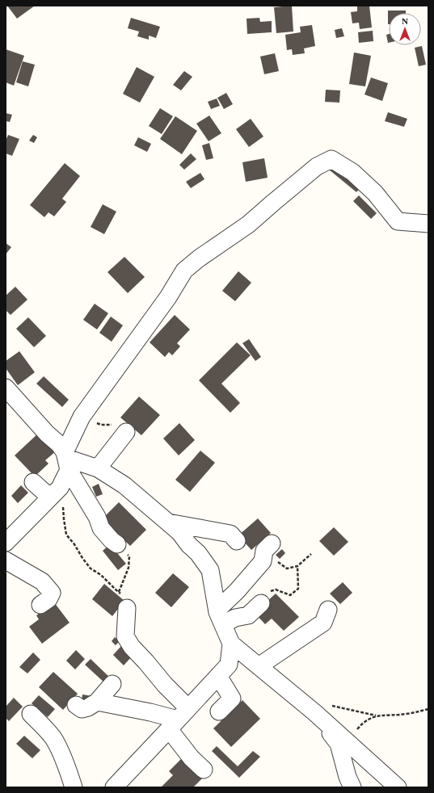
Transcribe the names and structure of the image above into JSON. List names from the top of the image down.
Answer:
{
  "north": "top"
}
